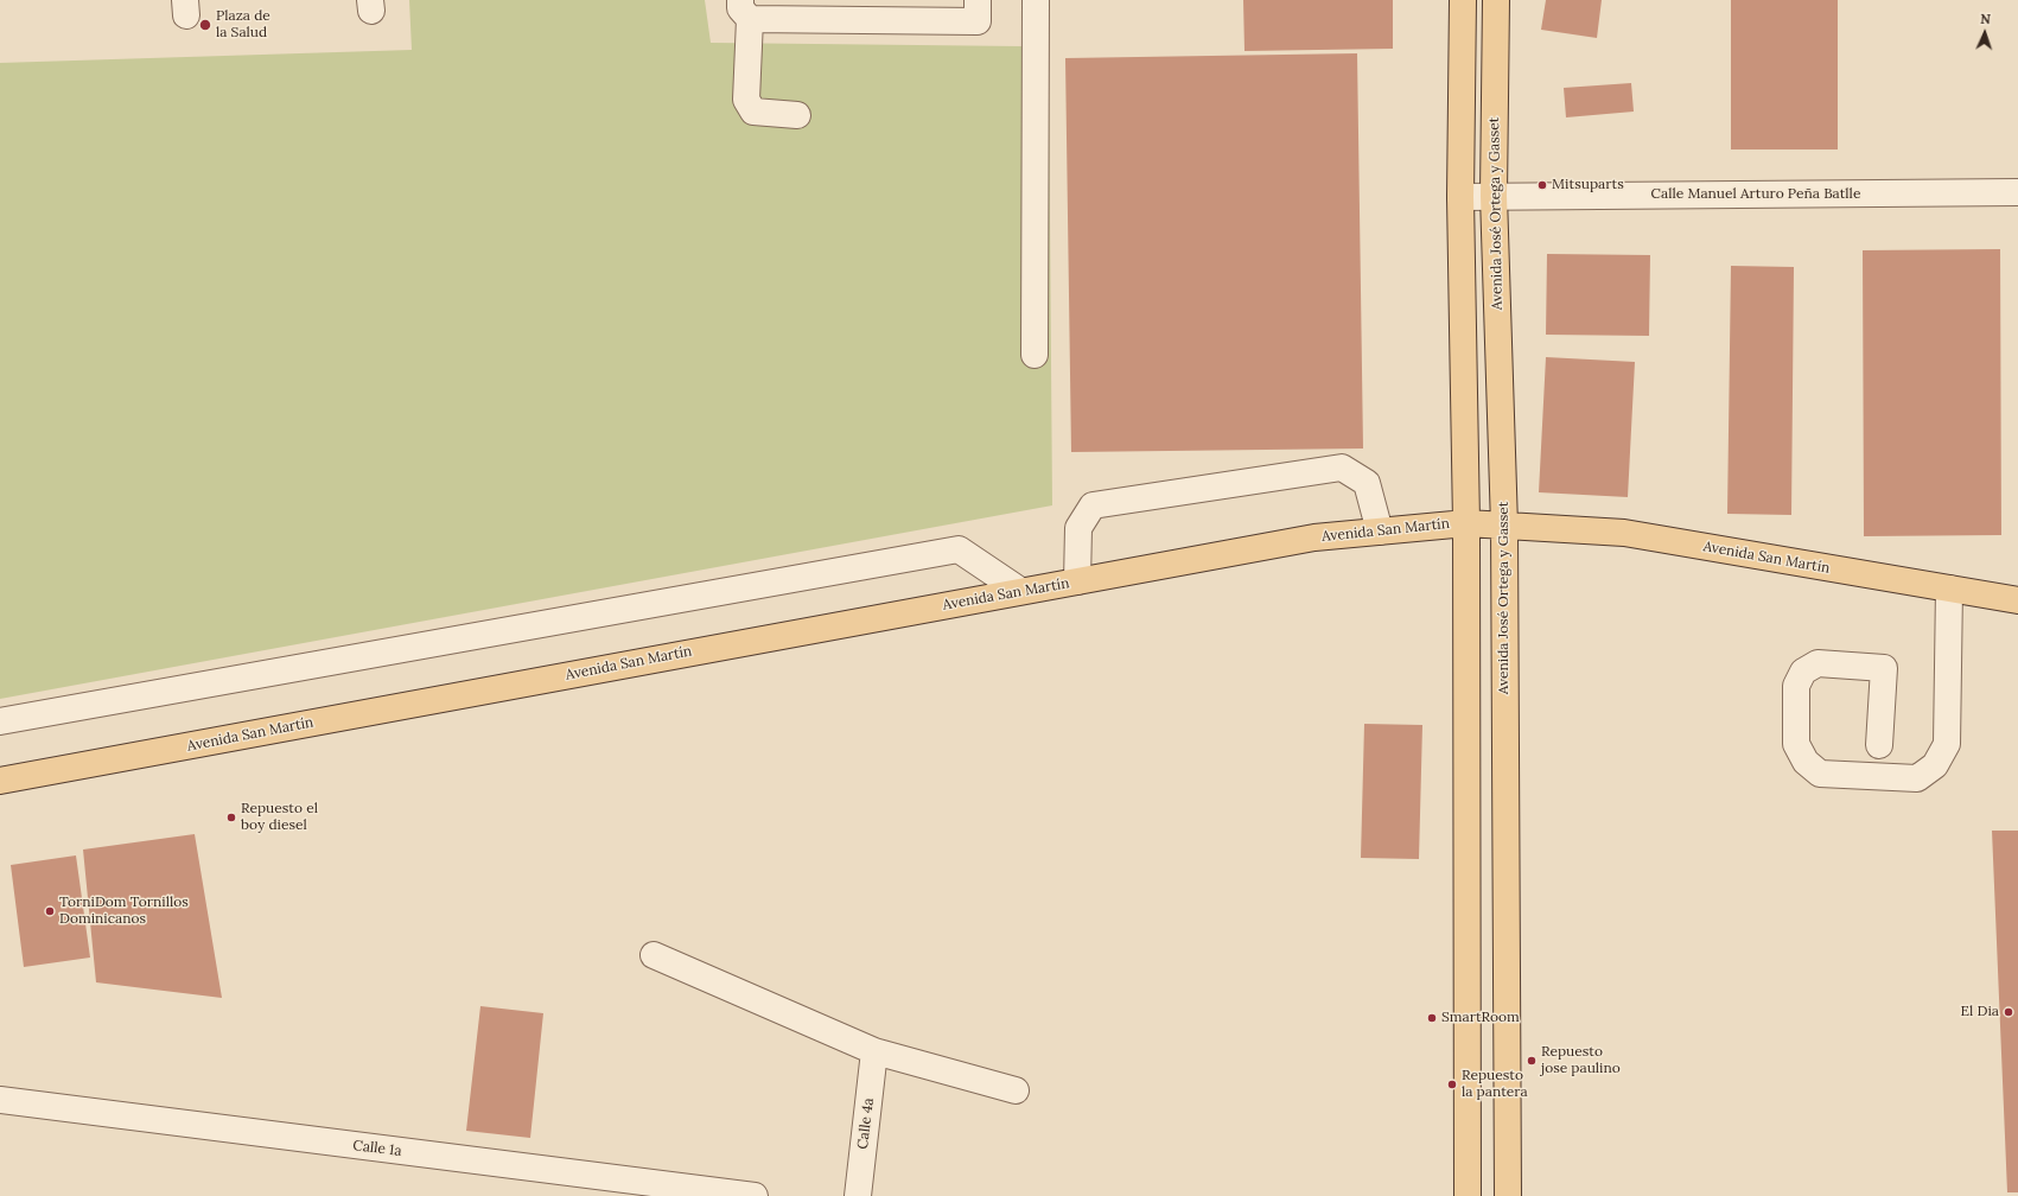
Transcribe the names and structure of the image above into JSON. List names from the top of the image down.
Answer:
{
  "streets": {
    "main road": ["Avenida José Ortega y Gasset", "Avenida San Martín"],
    "street": ["Calle Manuel Arturo Peña Batlle", "Calle 4a", "Calle 1a"]
  },
  "crossings": [
    ["Calle Manuel Arturo Peña Batlle", "Avenida José Ortega y Gasset"],
    ["Avenida José Ortega y Gasset", "Avenida San Martín"]
  ],
  "places": [
    "Plaza de la Salud",
    "Mitsuparts",
    "Repuesto el boy diesel",
    "TorniDom Tornillos Dominicanos",
    "El Dia",
    "SmartRoom",
    "Repuesto jose paulino",
    "Repuesto la pantera"
  ],
  "north": "top"
}
